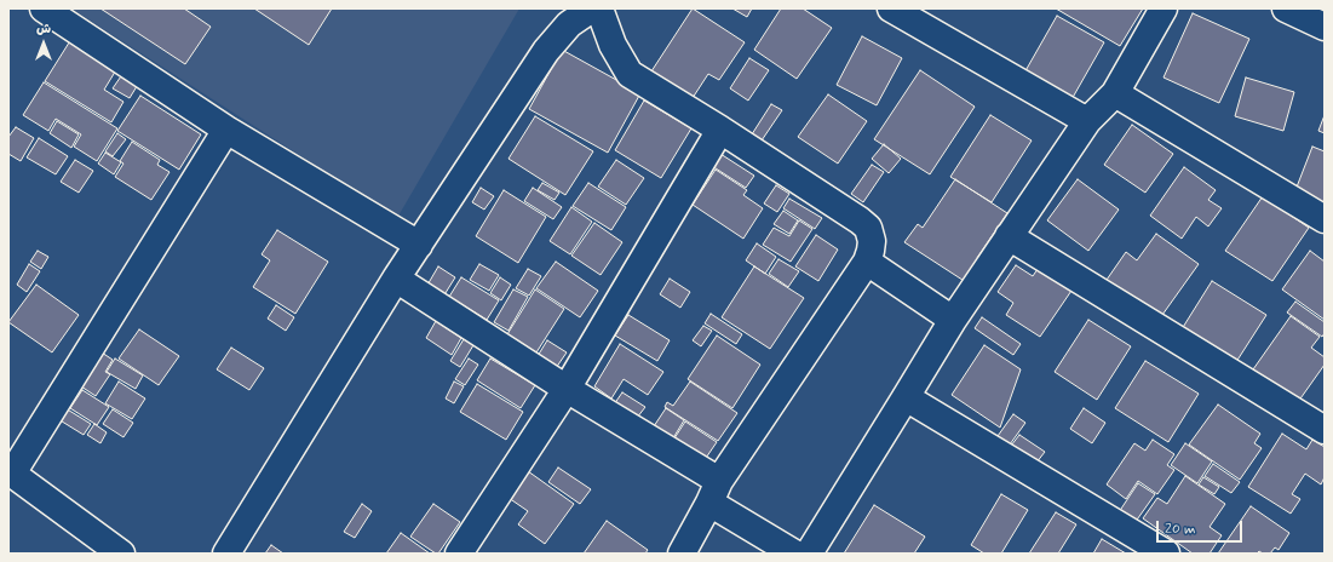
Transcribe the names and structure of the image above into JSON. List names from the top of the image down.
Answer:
{
  "scale_bar": "20 m",
  "north": "top"
}
